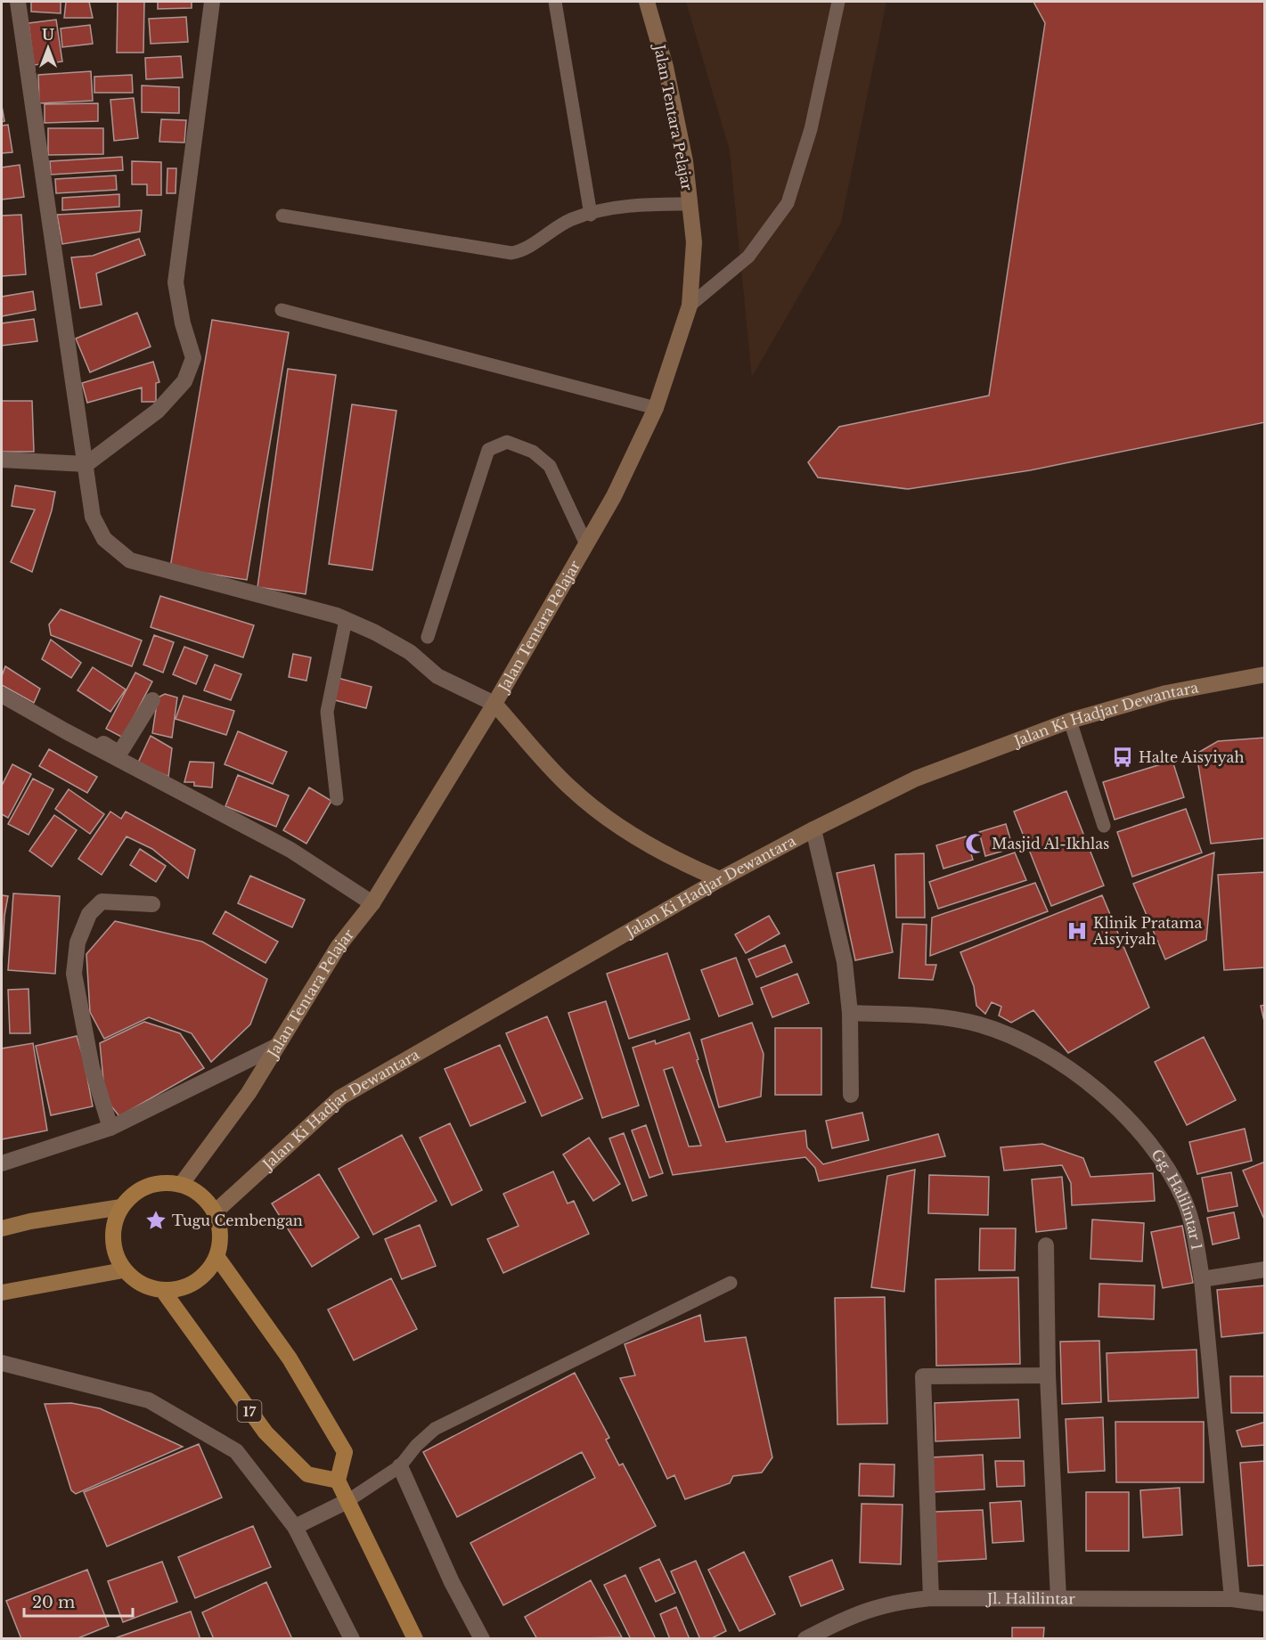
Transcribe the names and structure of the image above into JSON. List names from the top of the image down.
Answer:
{
  "streets": {
    "highway": ["17"],
    "main road": ["Jalan Tentara Pelajar", "Jalan Ki Hadjar Dewantara"],
    "street": ["Gg. Halilintar 1", "Jl. Halilintar"]
  },
  "crossings": [
    ["Jalan Tentara Pelajar", "Jalan Ki Hadjar Dewantara"],
    ["Jalan Tentara Pelajar", "17"],
    ["Jalan Ki Hadjar Dewantara", "17"],
    ["Gg. Halilintar 1", "Jl. Halilintar"]
  ],
  "places": {
    "bus stop": ["Halte Aisyiyah"],
    "mosque": ["Masjid Al-Ikhlas"],
    "hospital": ["Klinik Pratama Aisyiyah"],
    "place": ["Tugu Cembengan"]
  },
  "scale_bar": "20 m",
  "north": "top"
}
